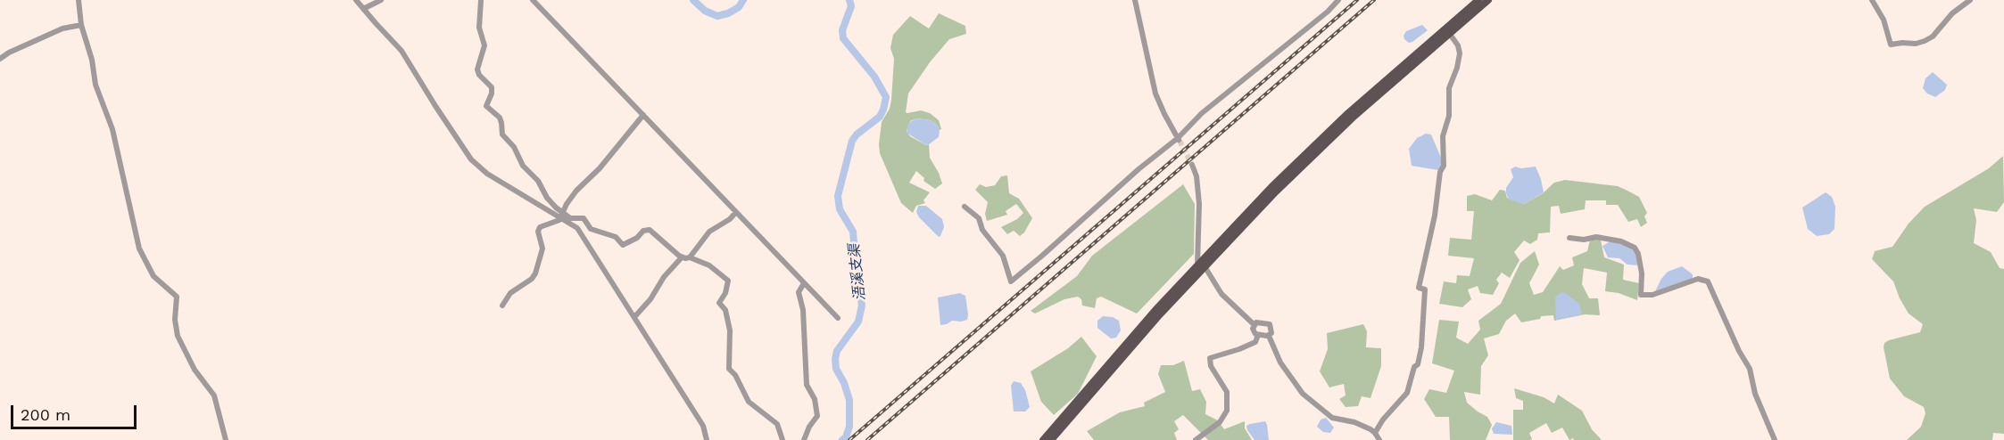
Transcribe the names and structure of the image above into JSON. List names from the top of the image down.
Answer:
{
  "water": ["浯溪支渠"],
  "scale_bar": "200 m"
}
